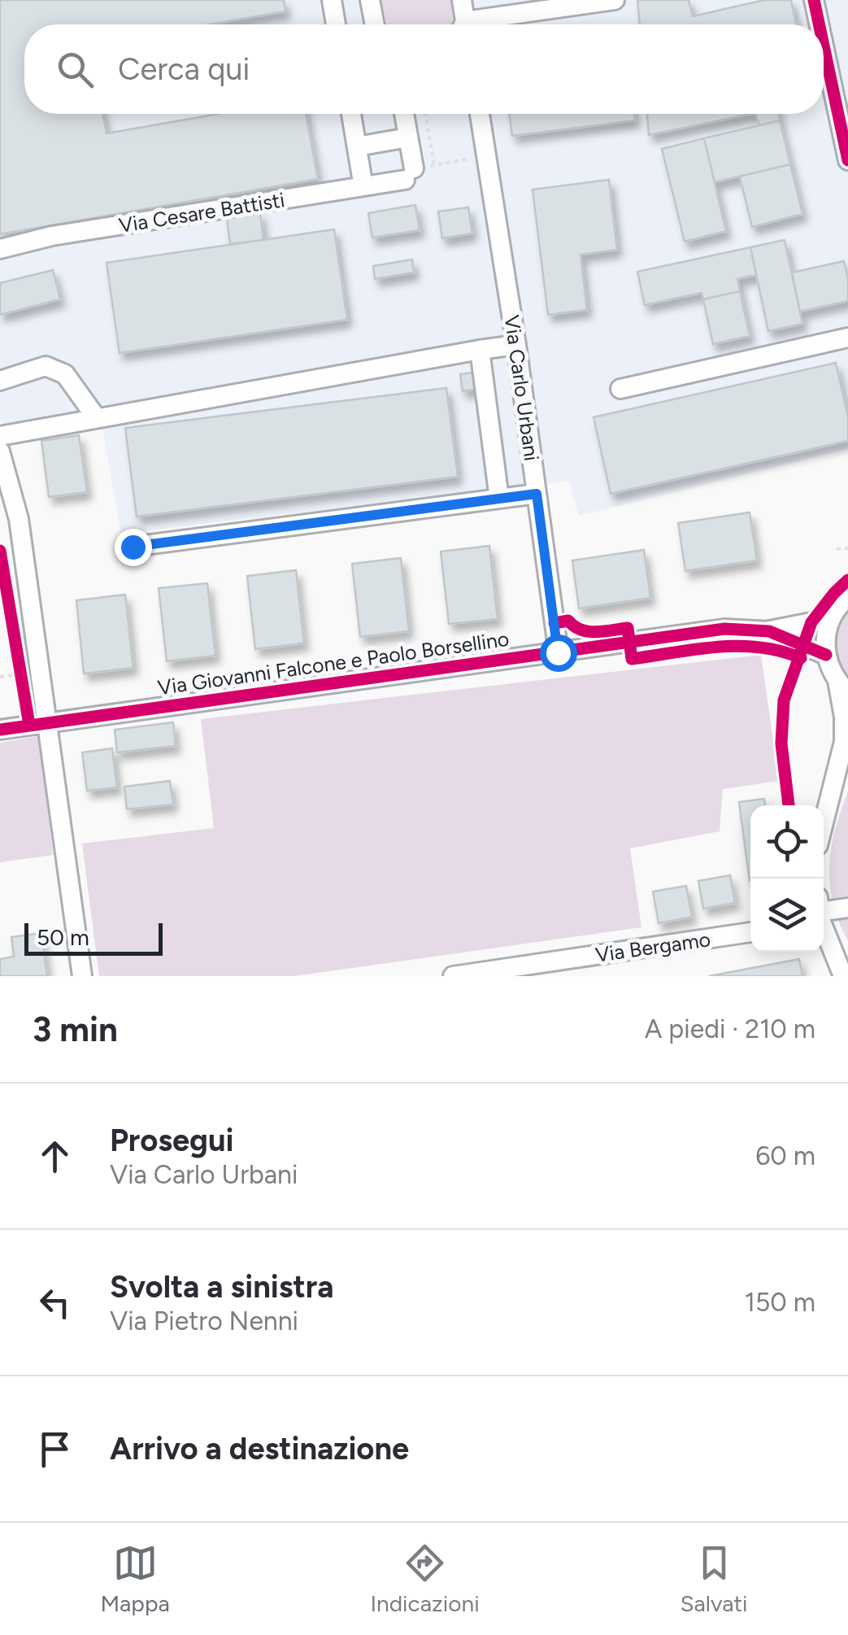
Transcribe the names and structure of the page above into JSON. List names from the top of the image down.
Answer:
{
  "streets": {
    "street": [
      "Via Cesare Battisti",
      "Via Carlo Urbani",
      "Via Giovanni Falcone e Paolo Borsellino",
      "Via Bergamo"
    ]
  },
  "crossings": [
    ["Via Carlo Urbani", "Via Giovanni Falcone e Paolo Borsellino"]
  ],
  "scale_bar": "50 m",
  "page": {
    "search": "Cerca qui",
    "scale": "50 m",
    "heading": ["3 min", "A piedi · 210 m"],
    "list": [
      ["Prosegui", "Via Carlo Urbani", "60 m"],
      ["Svolta a sinistra", "Via Pietro Nenni", "150 m"],
      "Arrivo a destinazione"
    ],
    "nav": ["Mappa", "Indicazioni", "Salvati"]
  }
}
